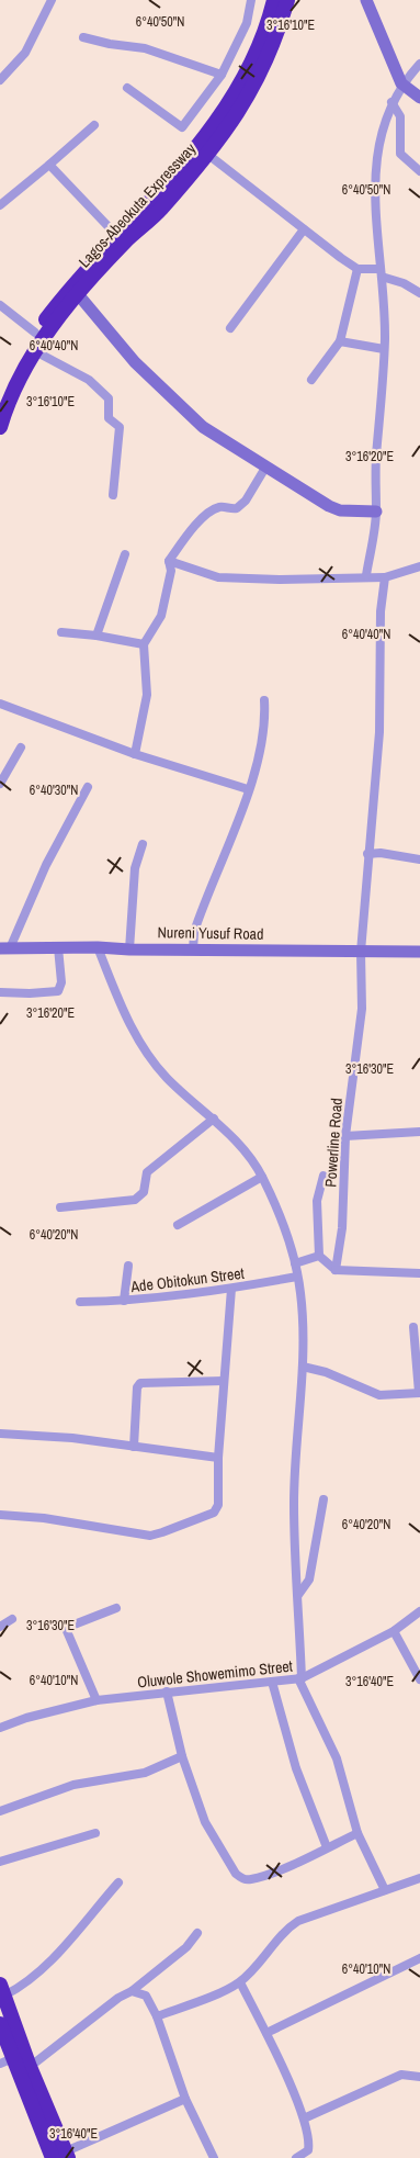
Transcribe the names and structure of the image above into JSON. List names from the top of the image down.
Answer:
{
  "streets": {
    "highway": ["Lagos-Abeokuta Expressway"],
    "main road": ["Nureni Yusuf Road"],
    "street": ["Powerline Road", "Ade Obitokun Street", "Oluwole Showemimo Street"]
  },
  "crossings": [
    ["Nureni Yusuf Road", "Powerline Road"]
  ],
  "coordinates": [
    "6°40'50\"N",
    "3°16'10\"E",
    "6°40'40\"N",
    "3°16'20\"E",
    "6°40'30\"N",
    "3°16'30\"E",
    "6°40'20\"N",
    "6°40'10\"N",
    "3°16'40\"E"
  ]
}
